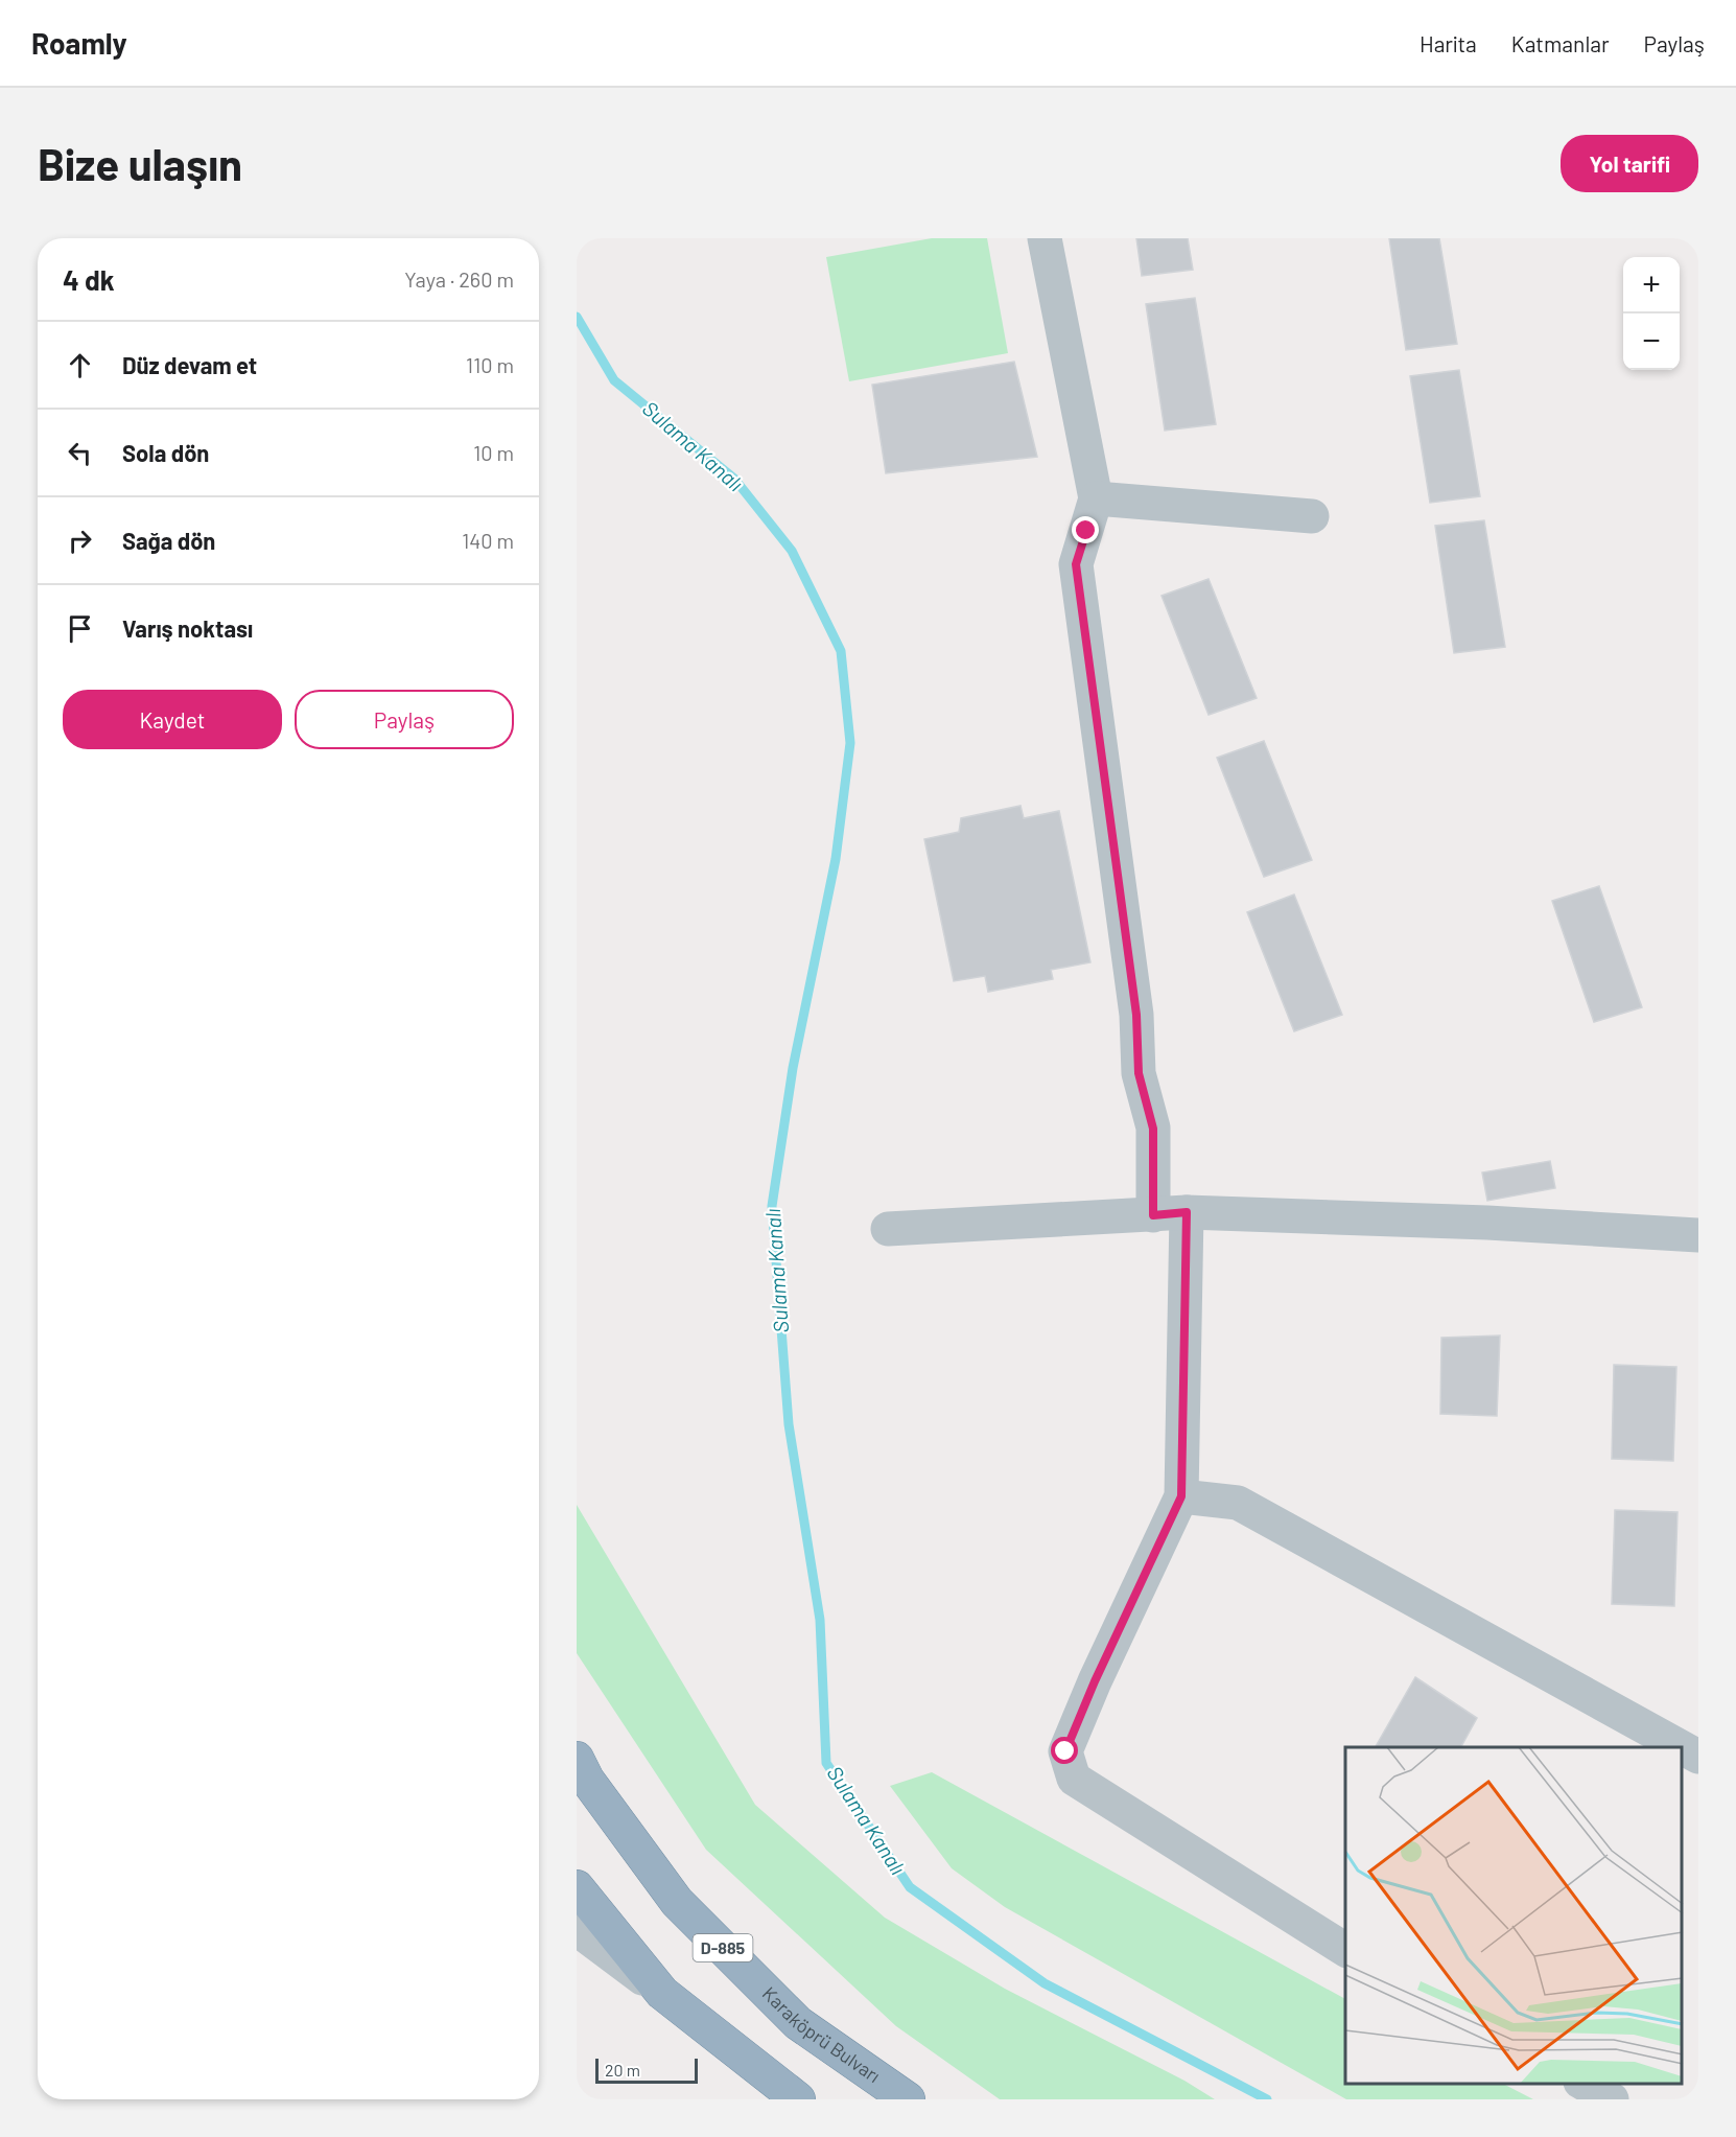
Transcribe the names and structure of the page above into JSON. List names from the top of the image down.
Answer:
{
  "streets": {
    "highway": ["D-885", "Karaköprü Bulvarı"]
  },
  "water": ["Sulama Kanalı"],
  "scale_bar": "20 m",
  "page": {
    "header": "Roamly",
    "nav": ["Harita", "Katmanlar", "Paylaş"],
    "buttons": [
      "Yol tarifi",
      ["Kaydet", "Paylaş"]
    ],
    "title": "Bize ulaşın",
    "heading": ["4 dk", "Yaya · 260 m"],
    "map_buttons": ["+", "−"],
    "list": [
      ["Düz devam et", "110 m"],
      ["Sola dön", "10 m"],
      ["Sağa dön", "140 m"],
      "Varış noktası"
    ],
    "scale": "20 m"
  }
}
